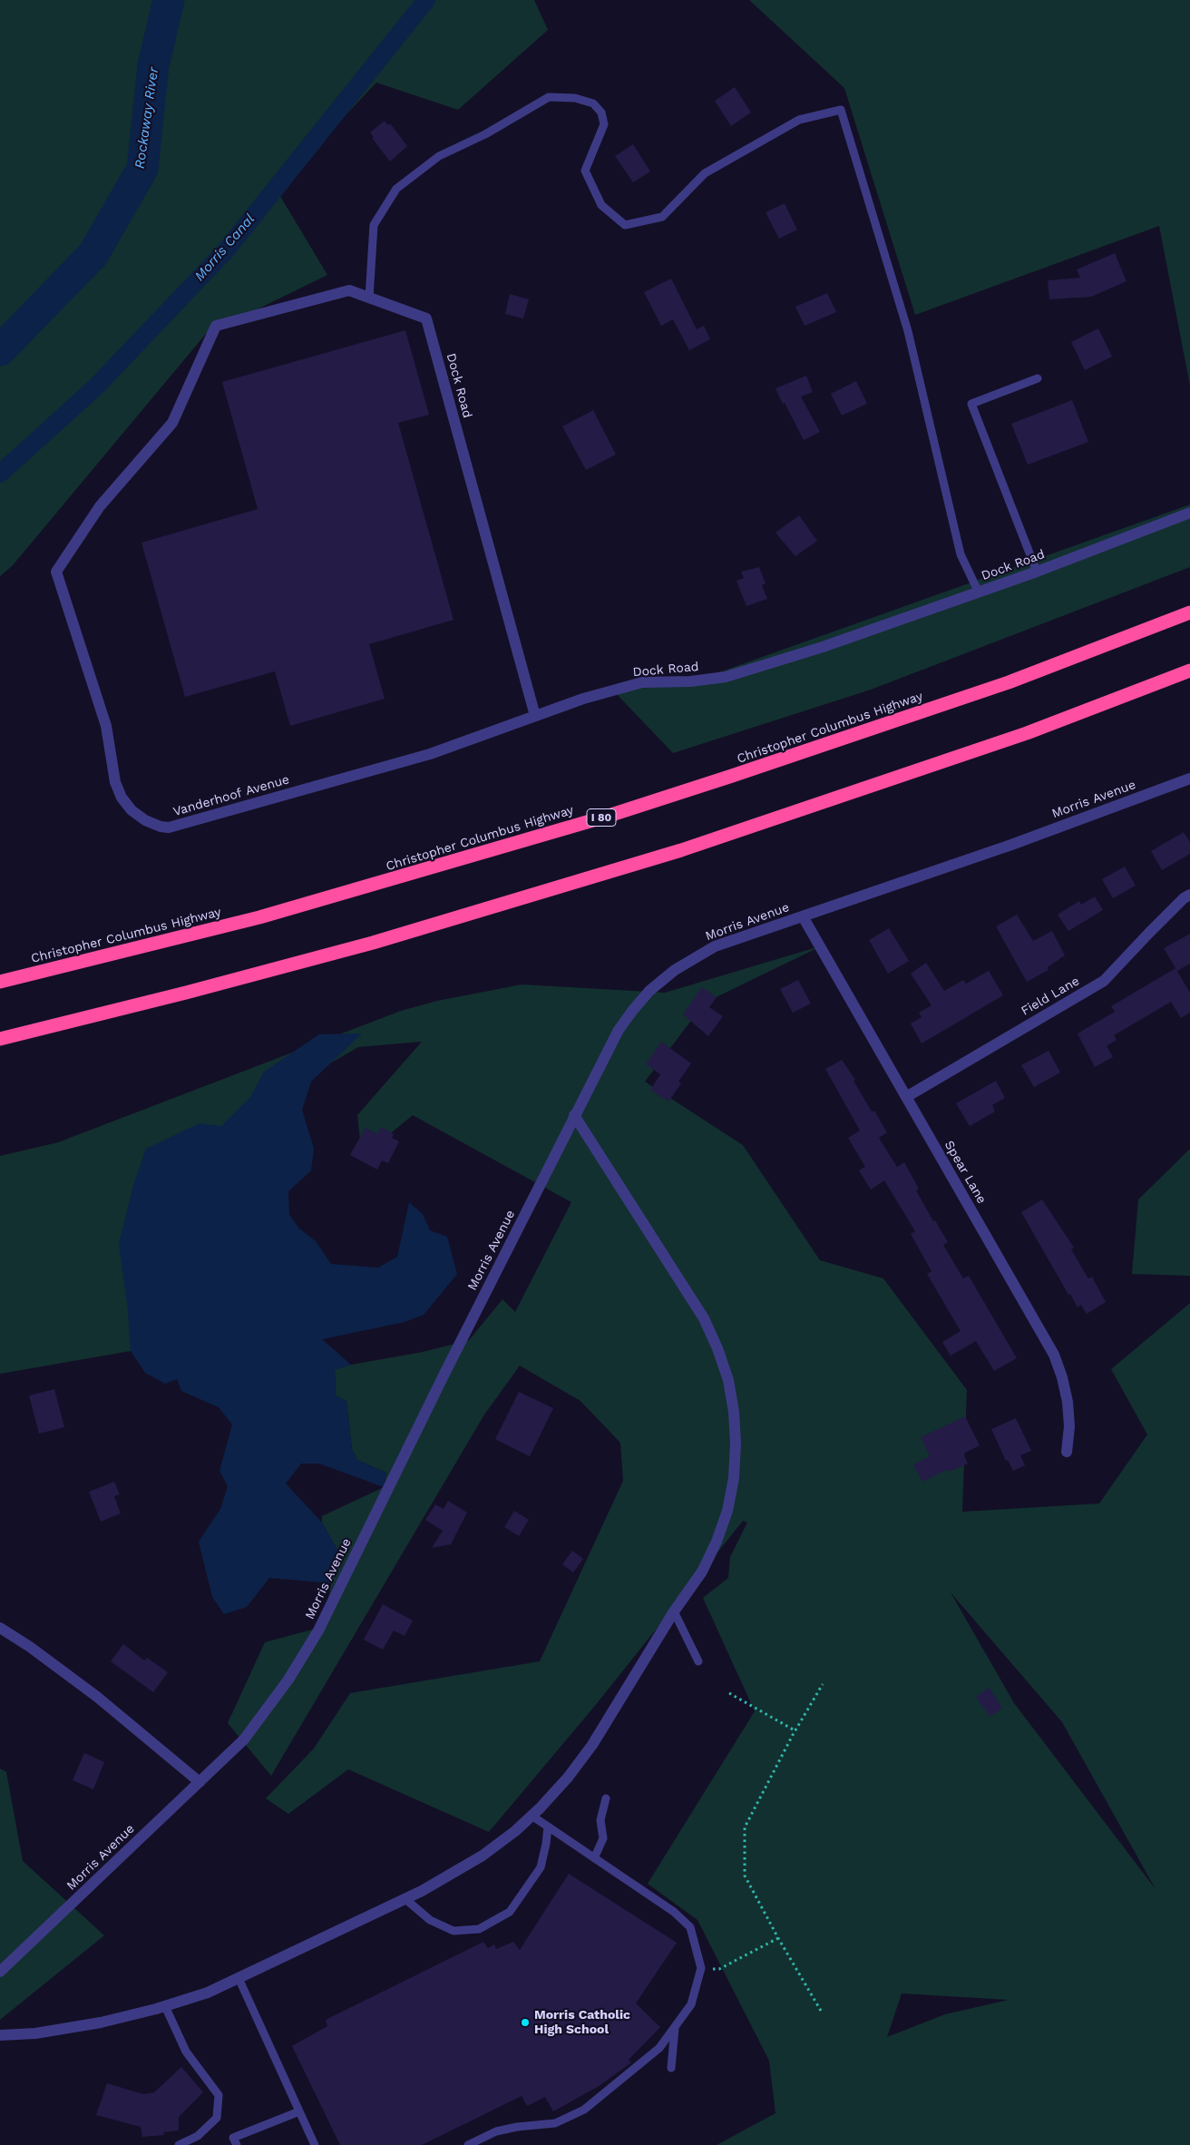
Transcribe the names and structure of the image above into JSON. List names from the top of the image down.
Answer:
{
  "streets": {
    "highway": ["Christopher Columbus Highway", "I 80"],
    "street": [
      "Dock Road",
      "Vanderhoof Avenue",
      "Morris Avenue",
      "Field Lane",
      "Spear Lane"
    ]
  },
  "crossings": [
    ["Dock Road", "Vanderhoof Avenue"],
    ["Morris Avenue", "Spear Lane"],
    ["Field Lane", "Spear Lane"]
  ],
  "water": ["Rockaway River", "Morris Canal"],
  "places": ["Morris Catholic High School"]
}
